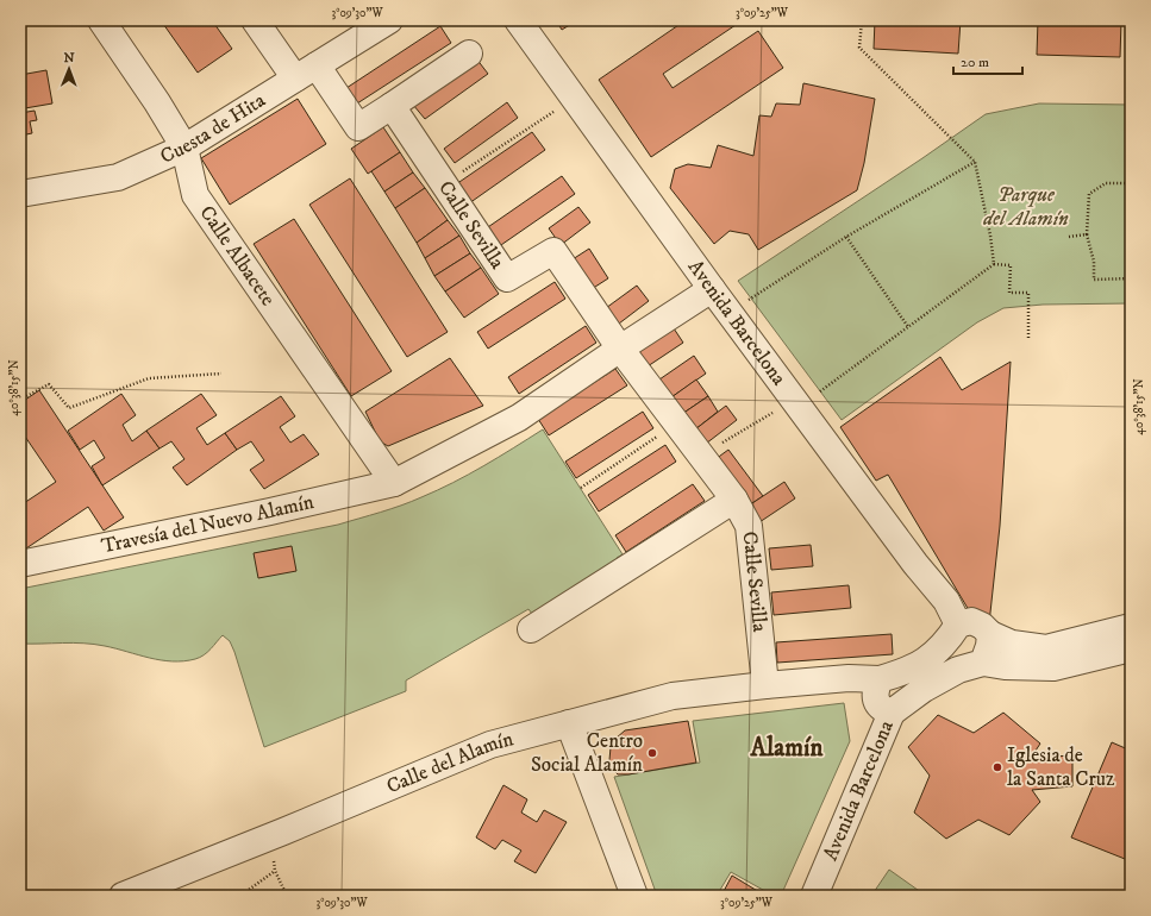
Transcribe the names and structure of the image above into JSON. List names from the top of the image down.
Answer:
{
  "streets": {
    "street": [
      "Cuesta de Hita",
      "Calle Sevilla",
      "Calle Albacete",
      "Avenida Barcelona",
      "Travesía del Nuevo Alamín",
      "Calle del Alamín"
    ]
  },
  "crossings": [
    ["Cuesta de Hita", "Calle Albacete"],
    ["Calle Sevilla", "Calle del Alamín"],
    ["Calle Albacete", "Travesía del Nuevo Alamín"]
  ],
  "districts": ["Alamín"],
  "parks": ["Parque del Alamín"],
  "places": ["Centro Social Alamín", "Iglesia de la Santa Cruz"],
  "scale_bar": "20 m",
  "north": "top",
  "coordinates": ["3°09'30\"W", "3°09'25\"W", "40°38'15\"N"]
}
